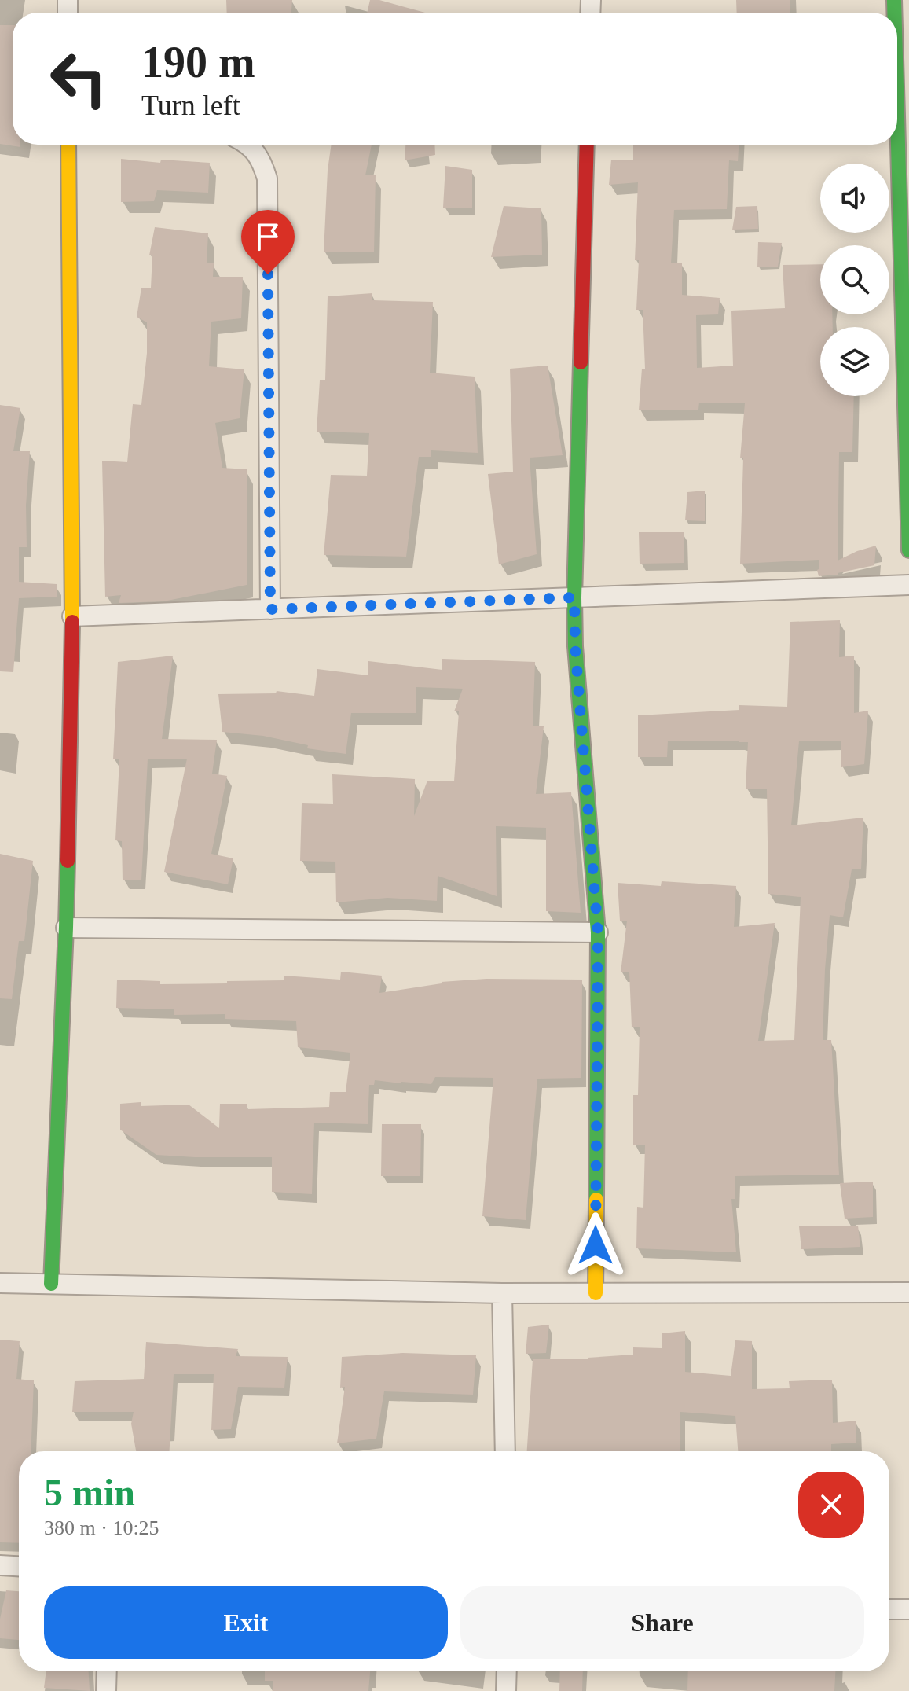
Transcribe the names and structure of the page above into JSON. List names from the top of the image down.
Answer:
{
  "page": {
    "turn": ["190 m", "Turn left"],
    "heading": ["5 min", "380 m · 10:25"],
    "buttons": ["Exit", "Share"]
  }
}
